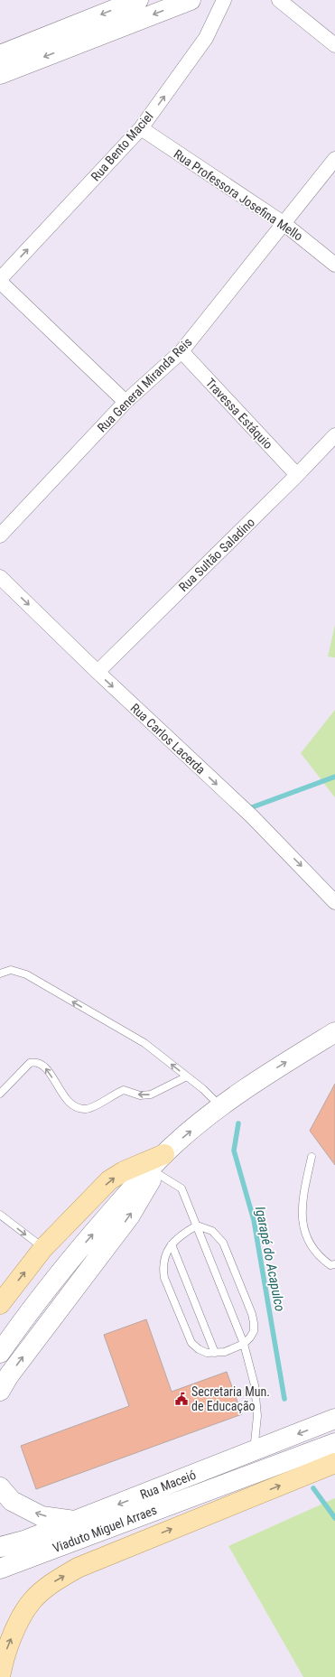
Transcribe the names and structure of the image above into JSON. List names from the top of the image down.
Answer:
{
  "streets": {
    "main road": ["Rua Maceió", "Viaduto Miguel Arraes"],
    "street": [
      "Rua Bento Maciel",
      "Rua Professora Josefina Mello",
      "Rua General Miranda Reis",
      "Travessa Estáquio",
      "Rua Sultão Saladino",
      "Rua Carlos Lacerda"
    ]
  },
  "crossings": [
    ["Rua Bento Maciel", "Rua Professora Josefina Mello"],
    ["Rua Professora Josefina Mello", "Rua General Miranda Reis"],
    ["Rua General Miranda Reis", "Travessa Estáquio"],
    ["Travessa Estáquio", "Rua Sultão Saladino"],
    ["Rua Sultão Saladino", "Rua Carlos Lacerda"],
    ["Rua Maceió", "Viaduto Miguel Arraes"]
  ],
  "one_way": ["Rua Bento Maciel", "Rua Carlos Lacerda"],
  "water": ["Igarapé do Acapulco"],
  "places": {
    "public building": ["Secretaria Mun. de Educação"]
  }
}
